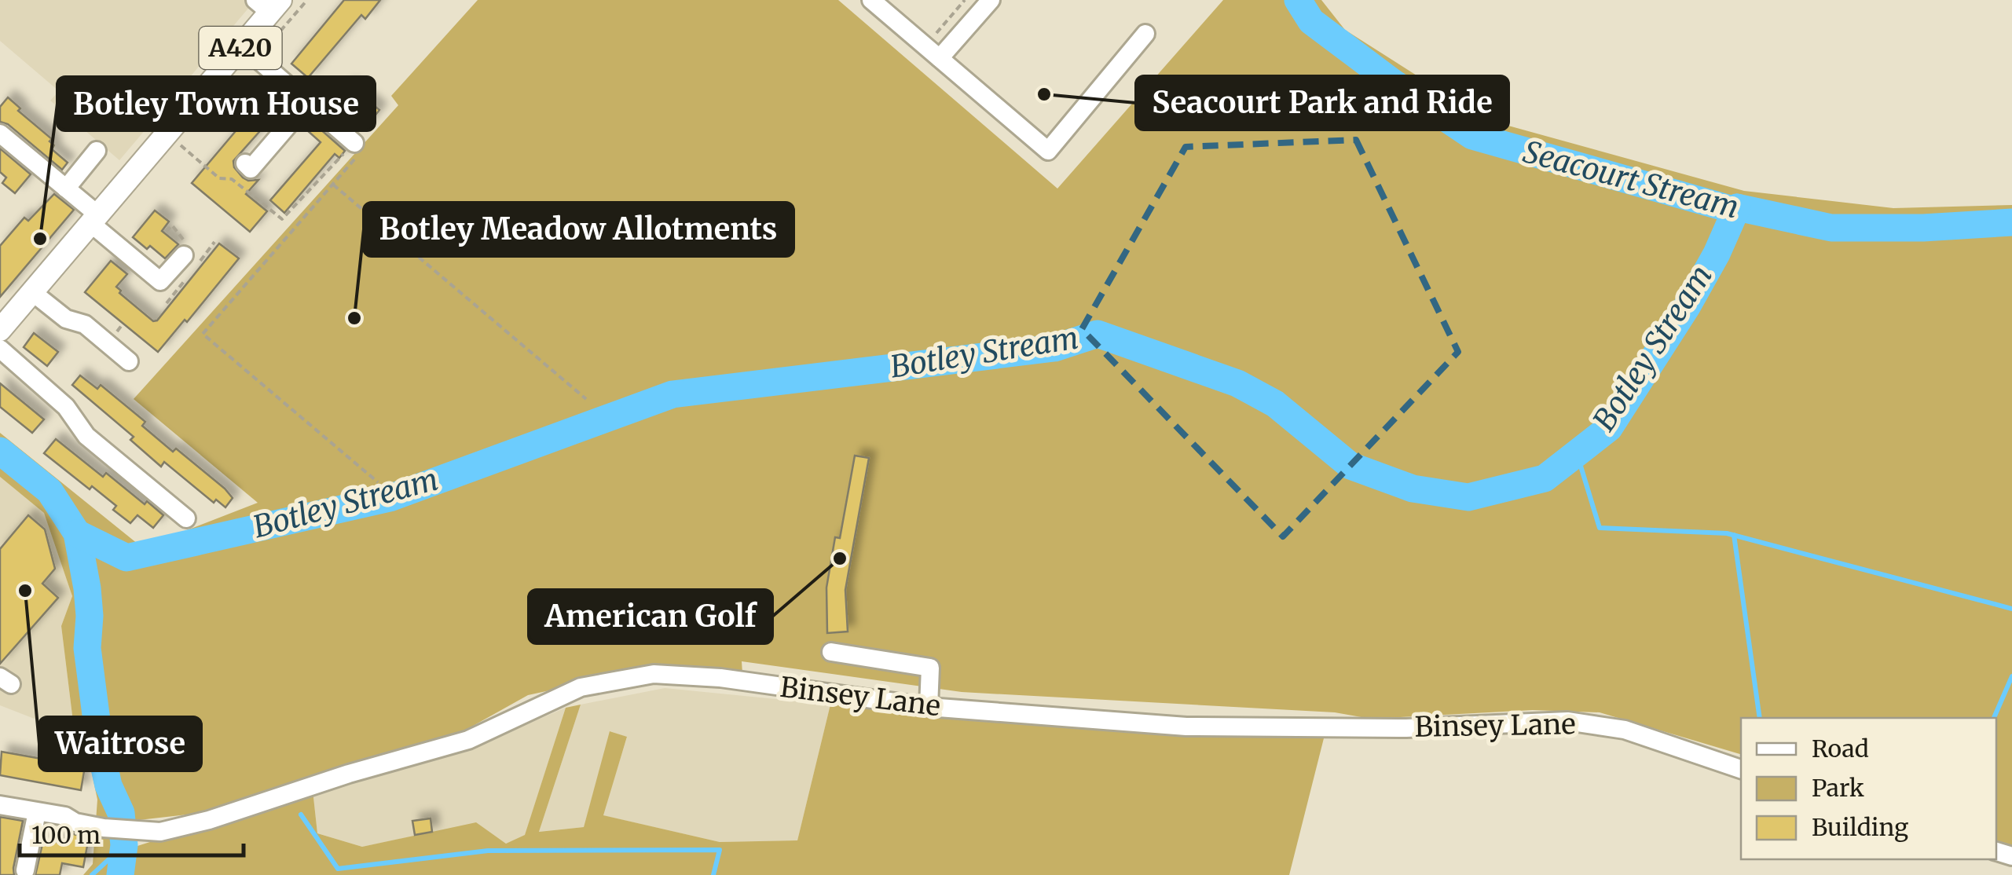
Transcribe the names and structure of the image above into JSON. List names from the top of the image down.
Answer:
{
  "streets": {
    "main road": ["A420"],
    "street": ["Binsey Lane"]
  },
  "water": ["Seacourt Stream", "Botley Stream"],
  "places": [
    "Seacourt Park and Ride",
    "Botley Town House",
    "Botley Meadow Allotments",
    "American Golf",
    "Waitrose"
  ],
  "legend": ["Road", "Park", "Building"],
  "scale_bar": "100 m"
}
